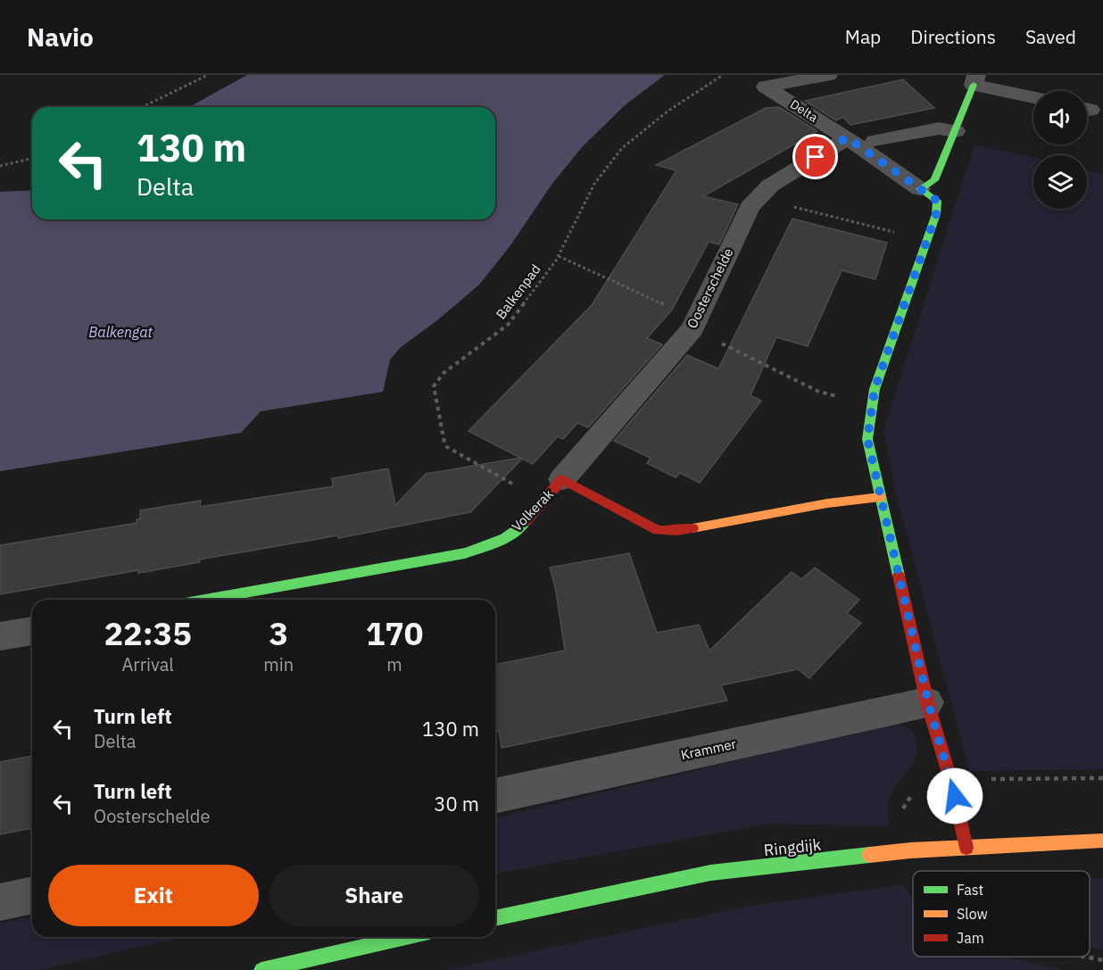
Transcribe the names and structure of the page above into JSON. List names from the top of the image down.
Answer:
{
  "streets": {
    "street": [
      "Delta",
      "Oosterschelde",
      "Volkerak",
      "Krammer",
      "Ringdijk"
    ],
    "path": ["Balkenpad"]
  },
  "crossings": [
    ["Delta", "Oosterschelde"],
    ["Oosterschelde", "Volkerak"],
    ["Balkenpad", "Volkerak"]
  ],
  "water": ["Balkengat"],
  "legend": ["Fast", "Slow", "Jam"],
  "page": {
    "header": "Navio",
    "nav": ["Map", "Directions", "Saved"],
    "turn": ["130 m", "Delta"],
    "eta": [
      "22:35",
      "Arrival",
      "3",
      "min",
      "170",
      "m"
    ],
    "list": [
      {
        "name": "Turn left",
        "note": "Delta",
        "value": "130 m"
      },
      {
        "name": "Turn left",
        "note": "Oosterschelde",
        "value": "30 m"
      }
    ],
    "buttons": ["Exit", "Share"]
  }
}
